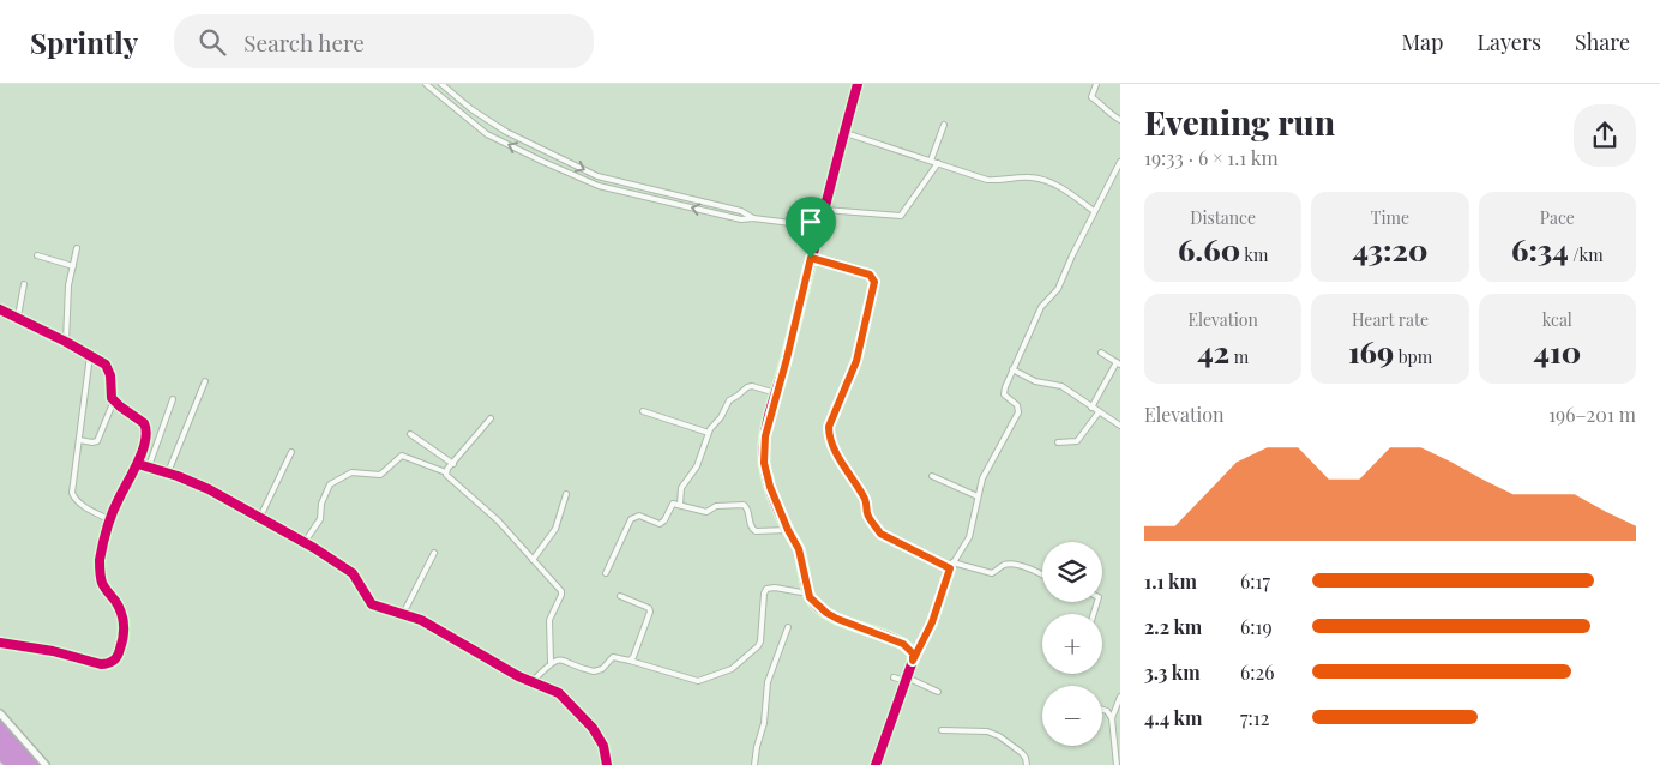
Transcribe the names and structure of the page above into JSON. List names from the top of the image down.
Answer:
{
  "page": {
    "header": "Sprintly",
    "search": "Search here",
    "nav": ["Map", "Layers", "Share"],
    "heading": ["Evening run", "19:33 · 6 × 1.1 km"],
    "stats": [
      ["Distance", "6.60 km"],
      ["Time", "43:20"],
      ["Pace", "6:34 /km"],
      ["Elevation", "42 m"],
      ["Heart rate", "169 bpm"],
      ["kcal", "410"]
    ],
    "chart": ["Elevation", "196–201 m"],
    "map_buttons": ["+", "−"],
    "list": [
      {
        "name": "1.1 km",
        "note": "6:17"
      },
      {
        "name": "2.2 km",
        "note": "6:19"
      },
      {
        "name": "3.3 km",
        "note": "6:26"
      },
      {
        "name": "4.4 km",
        "note": "7:12"
      }
    ]
  }
}
